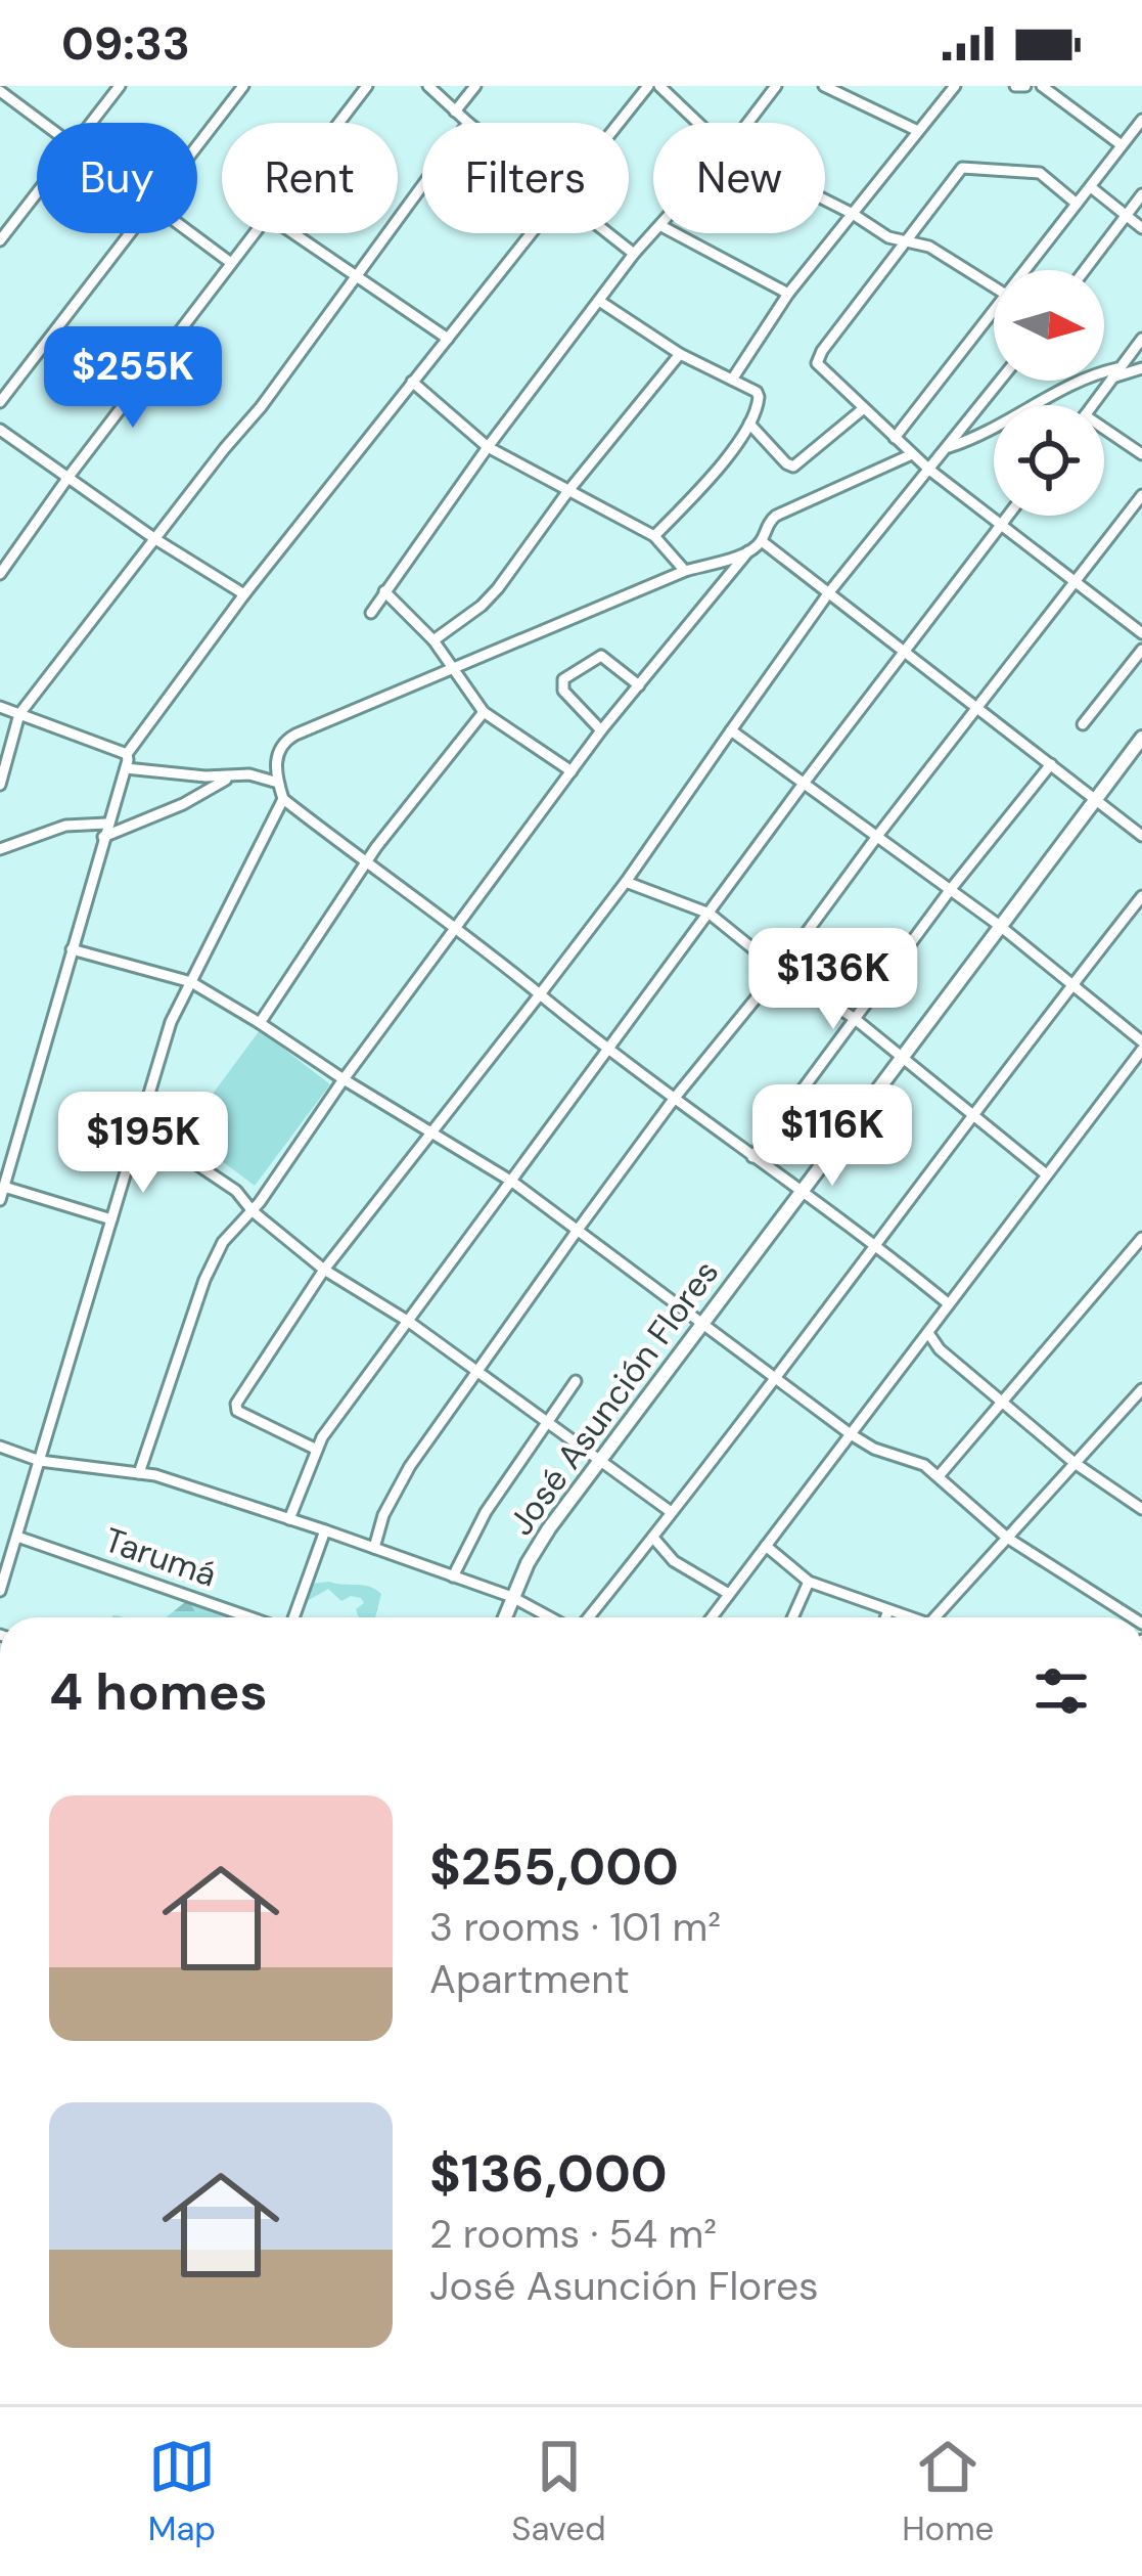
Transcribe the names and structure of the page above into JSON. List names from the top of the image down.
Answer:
{
  "streets": {
    "street": ["José Asunción Flores", "Tarumá"]
  },
  "north": "right",
  "page": {
    "status": "09:33",
    "chip": [
      "Buy",
      "Rent",
      "Filters",
      "New"
    ],
    "price": [
      "$255K",
      "$136K",
      "$116K",
      "$195K"
    ],
    "heading": "4 homes",
    "list": [
      {
        "name": "$255,000",
        "note": "3 rooms · 101 m² · Apartment"
      },
      {
        "name": "$136,000",
        "note": "2 rooms · 54 m² · José Asunción Flores"
      }
    ],
    "tabs": ["Map", "Saved", "Home"]
  }
}
